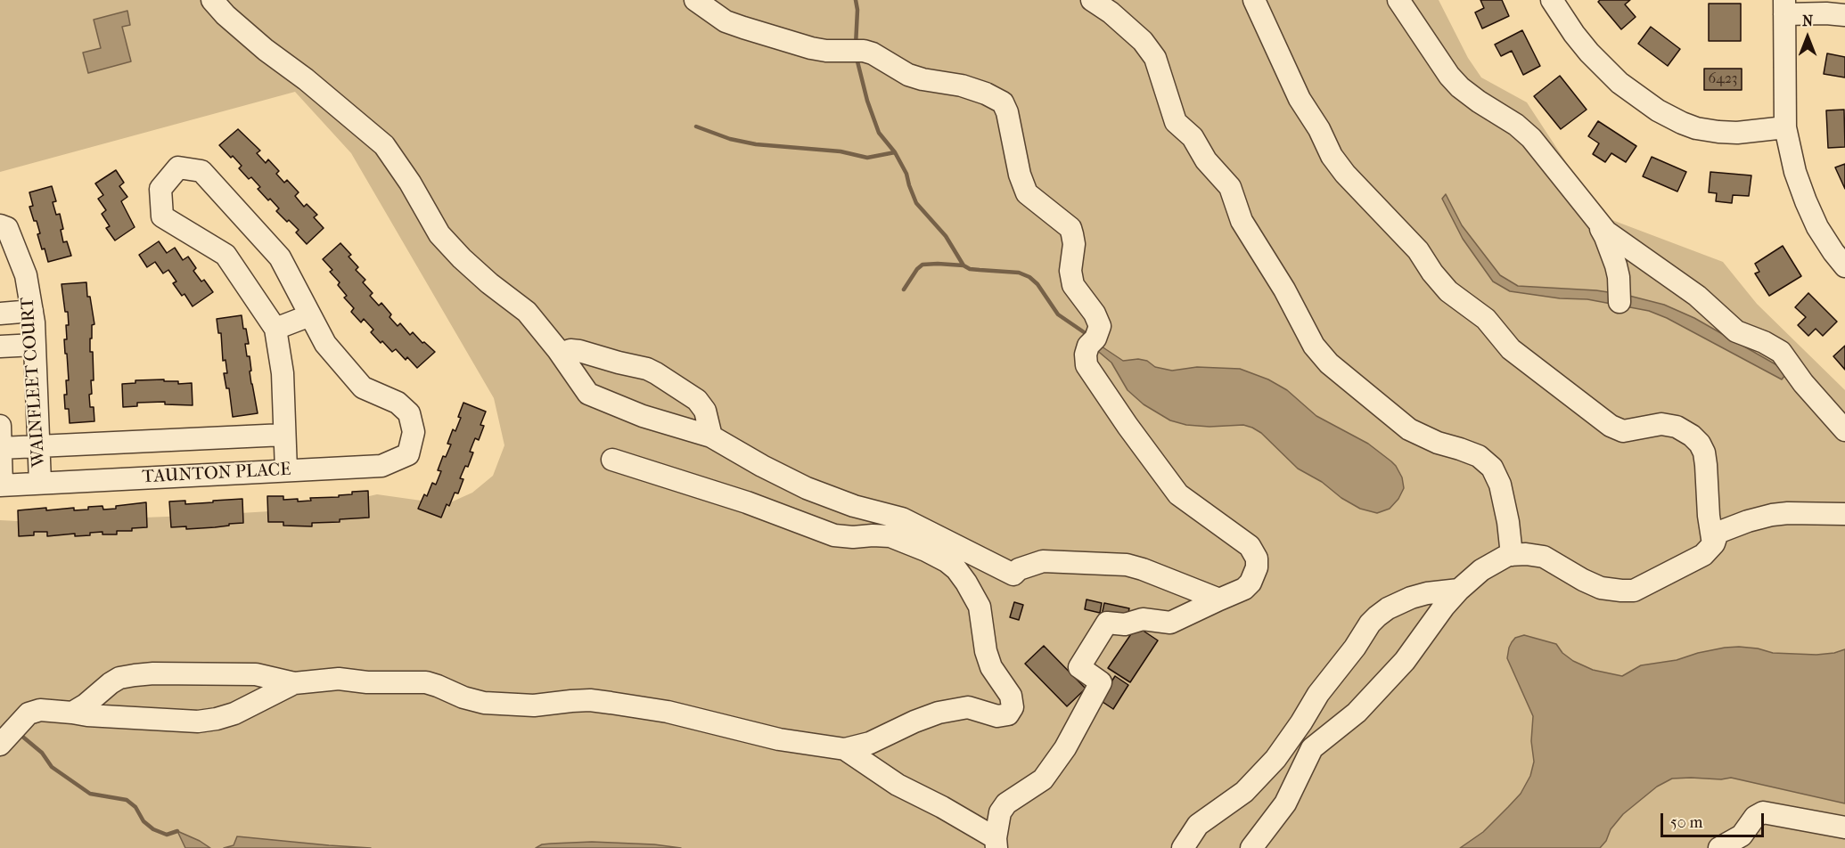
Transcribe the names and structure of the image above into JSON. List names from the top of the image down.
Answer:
{
  "streets": {
    "street": ["WAINFLEET COURT", "TAUNTON PLACE"]
  },
  "crossings": [
    ["WAINFLEET COURT", "TAUNTON PLACE"]
  ],
  "house_numbers": ["6423"],
  "scale_bar": "50 m",
  "north": "top"
}
